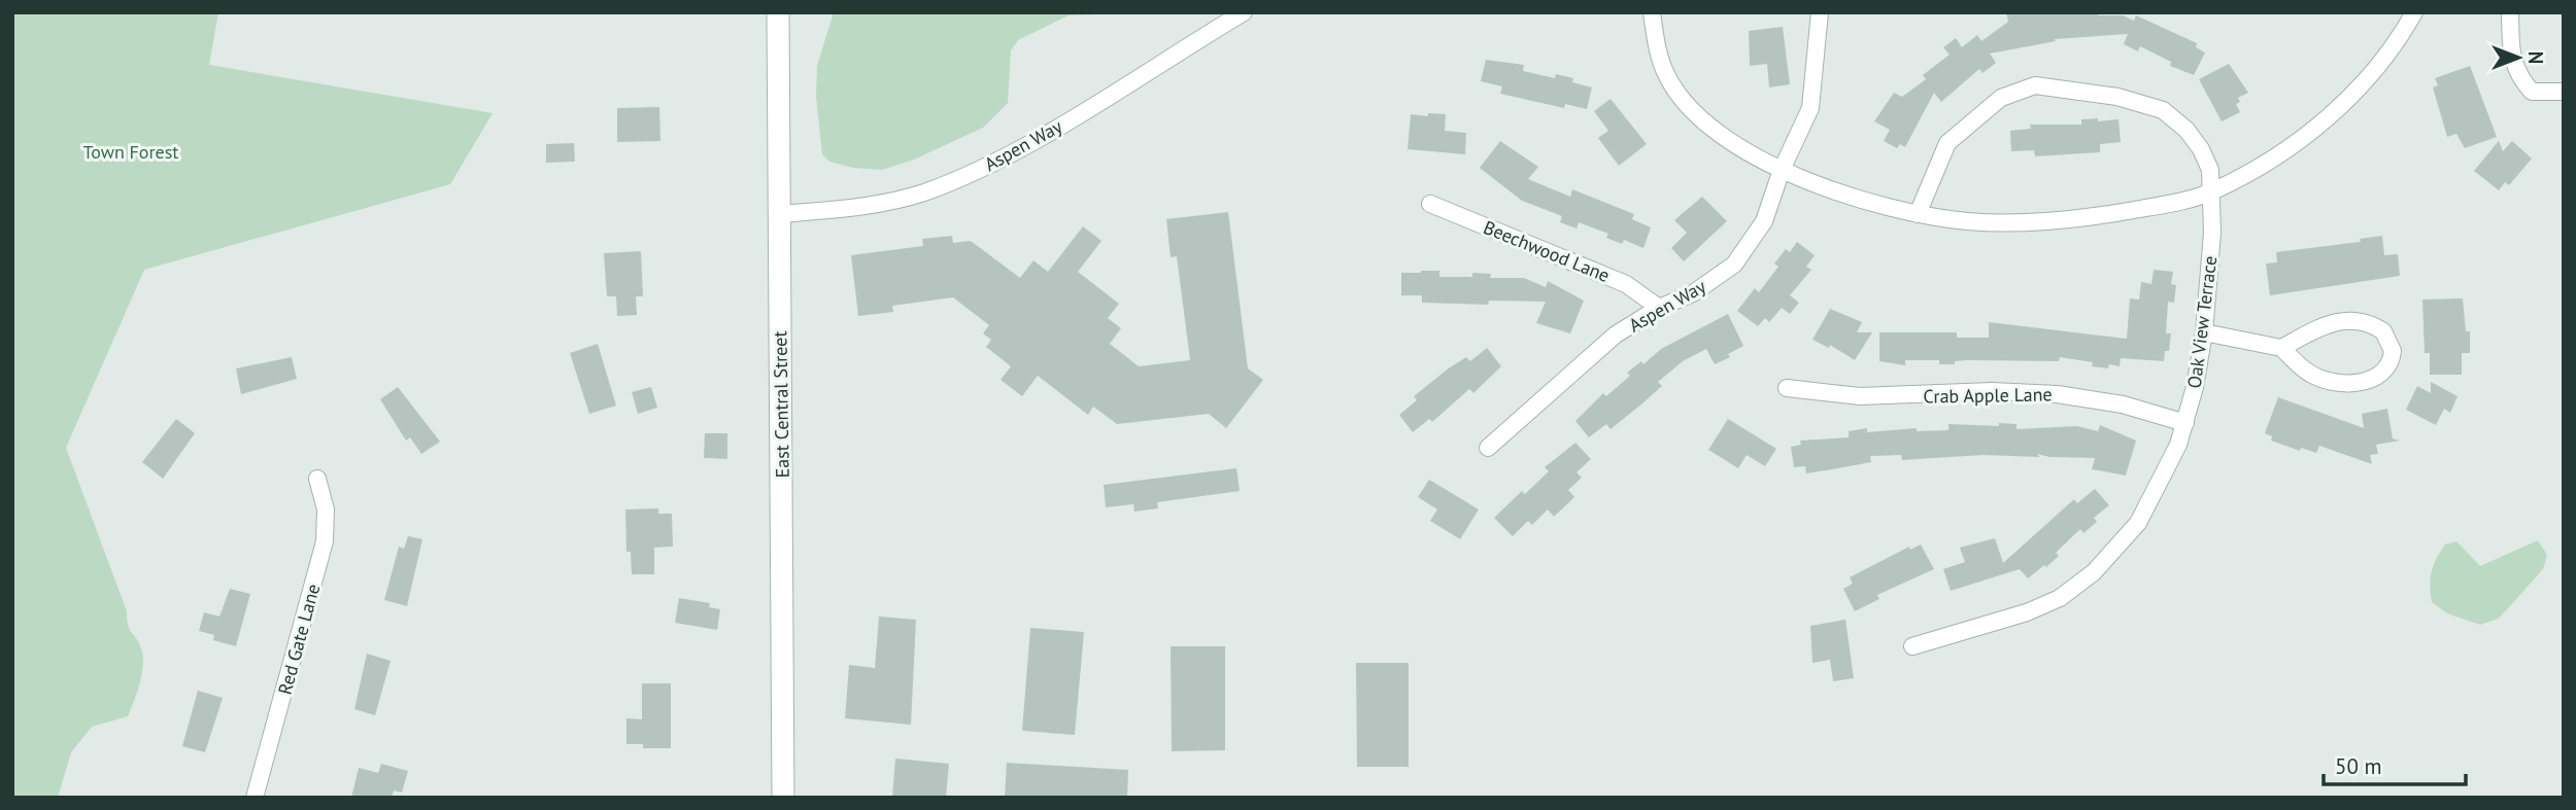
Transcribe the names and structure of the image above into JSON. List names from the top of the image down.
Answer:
{
  "streets": {
    "main road": ["East Central Street"],
    "street": [
      "Aspen Way",
      "Beechwood Lane",
      "Oak View Terrace",
      "Crab Apple Lane",
      "Red Gate Lane"
    ]
  },
  "crossings": [
    ["Aspen Way", "Beechwood Lane"],
    ["Aspen Way", "East Central Street"],
    ["Oak View Terrace", "Crab Apple Lane"]
  ],
  "parks": ["Town Forest"],
  "scale_bar": "50 m",
  "north": "right"
}
